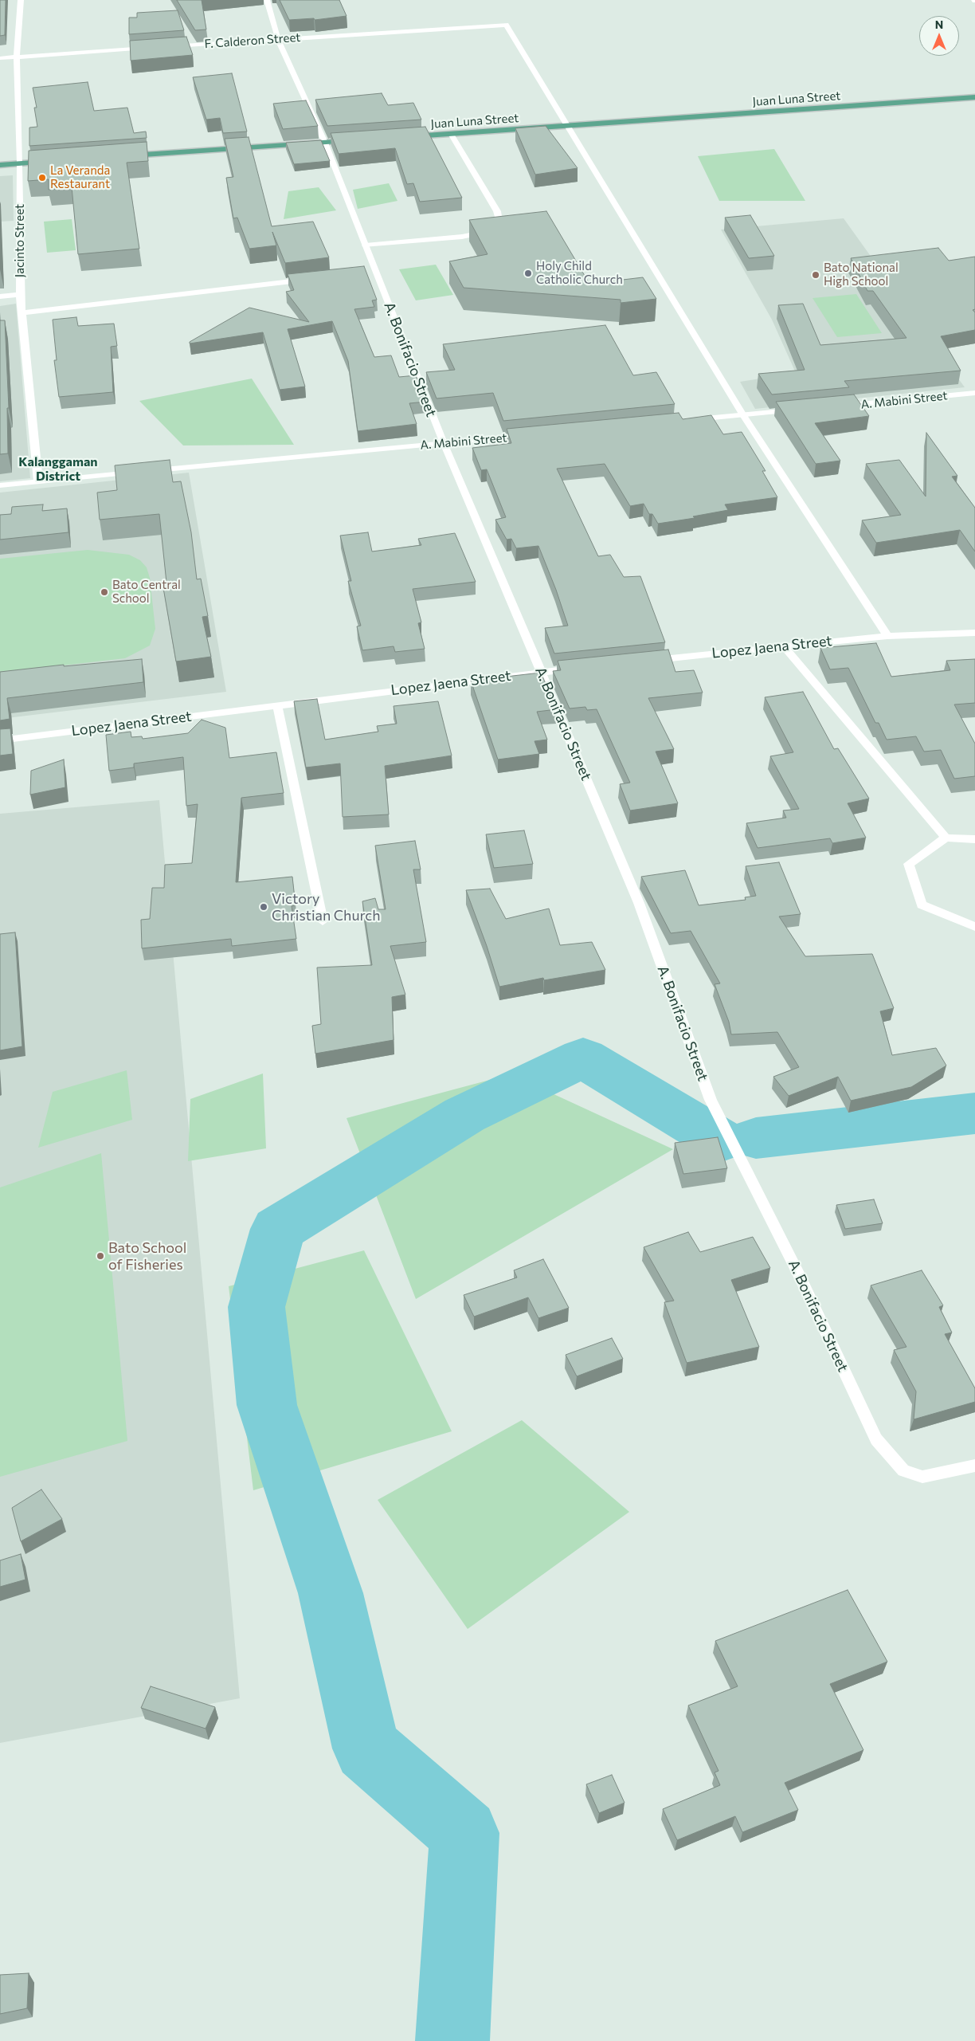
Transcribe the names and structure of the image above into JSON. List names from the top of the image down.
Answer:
{
  "streets": {
    "main road": ["Juan Luna Street"],
    "street": [
      "F. Calderon Street",
      "Jacinto Street",
      "A. Bonifacio Street",
      "A. Mabini Street",
      "Lopez Jaena Street"
    ]
  },
  "crossings": [
    ["F. Calderon Street", "Juan Luna Street"],
    ["F. Calderon Street", "A. Bonifacio Street"],
    ["Jacinto Street", "A. Mabini Street"],
    ["A. Bonifacio Street", "A. Mabini Street"],
    ["A. Bonifacio Street", "Lopez Jaena Street"]
  ],
  "districts": ["Kalanggaman District"],
  "places": [
    "La Veranda Restaurant",
    "Holy Child Catholic Church",
    "Bato National High School",
    "Bato Central School",
    "Victory Christian Church",
    "Bato School of Fisheries"
  ],
  "north": "top"
}
